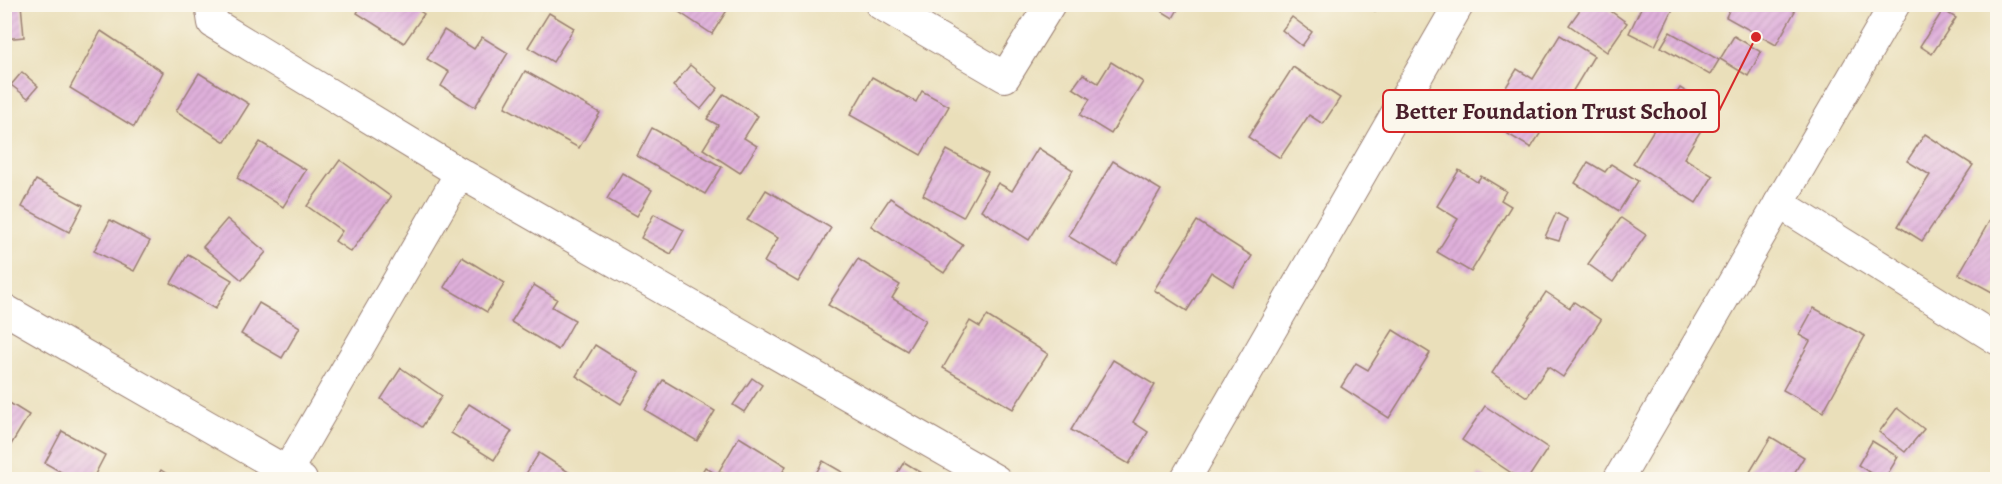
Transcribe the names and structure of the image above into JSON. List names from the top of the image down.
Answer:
{
  "places": ["Better Foundation Trust School"]
}
